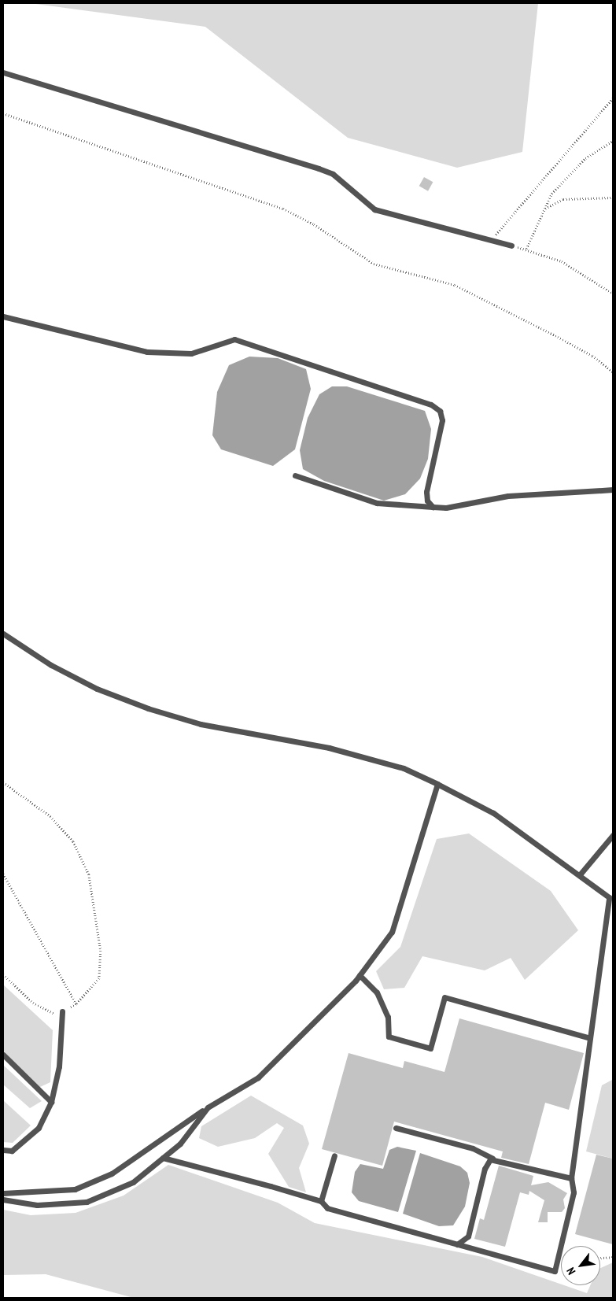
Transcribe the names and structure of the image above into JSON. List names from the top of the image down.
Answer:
{
  "north": "bottom left"
}
